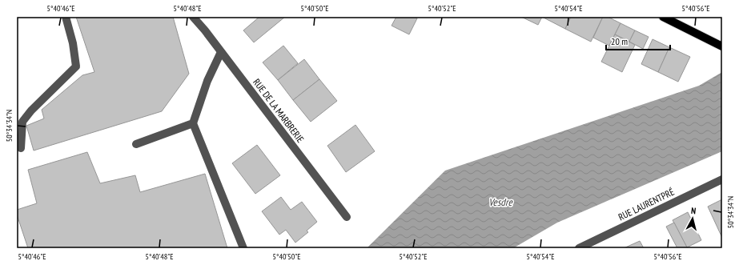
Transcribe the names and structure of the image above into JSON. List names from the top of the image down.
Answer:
{
  "streets": {
    "street": ["RUE DE LA MARBRERIE", "RUE LAURENTPRÉ"]
  },
  "water": ["Vesdre"],
  "scale_bar": "20 m",
  "north": "top",
  "coordinates": [
    "5°40'46\"E",
    "5°40'48\"E",
    "5°40'50\"E",
    "5°40'52\"E",
    "5°40'54\"E",
    "5°40'56\"E",
    "50°34'34\"N"
  ]
}
